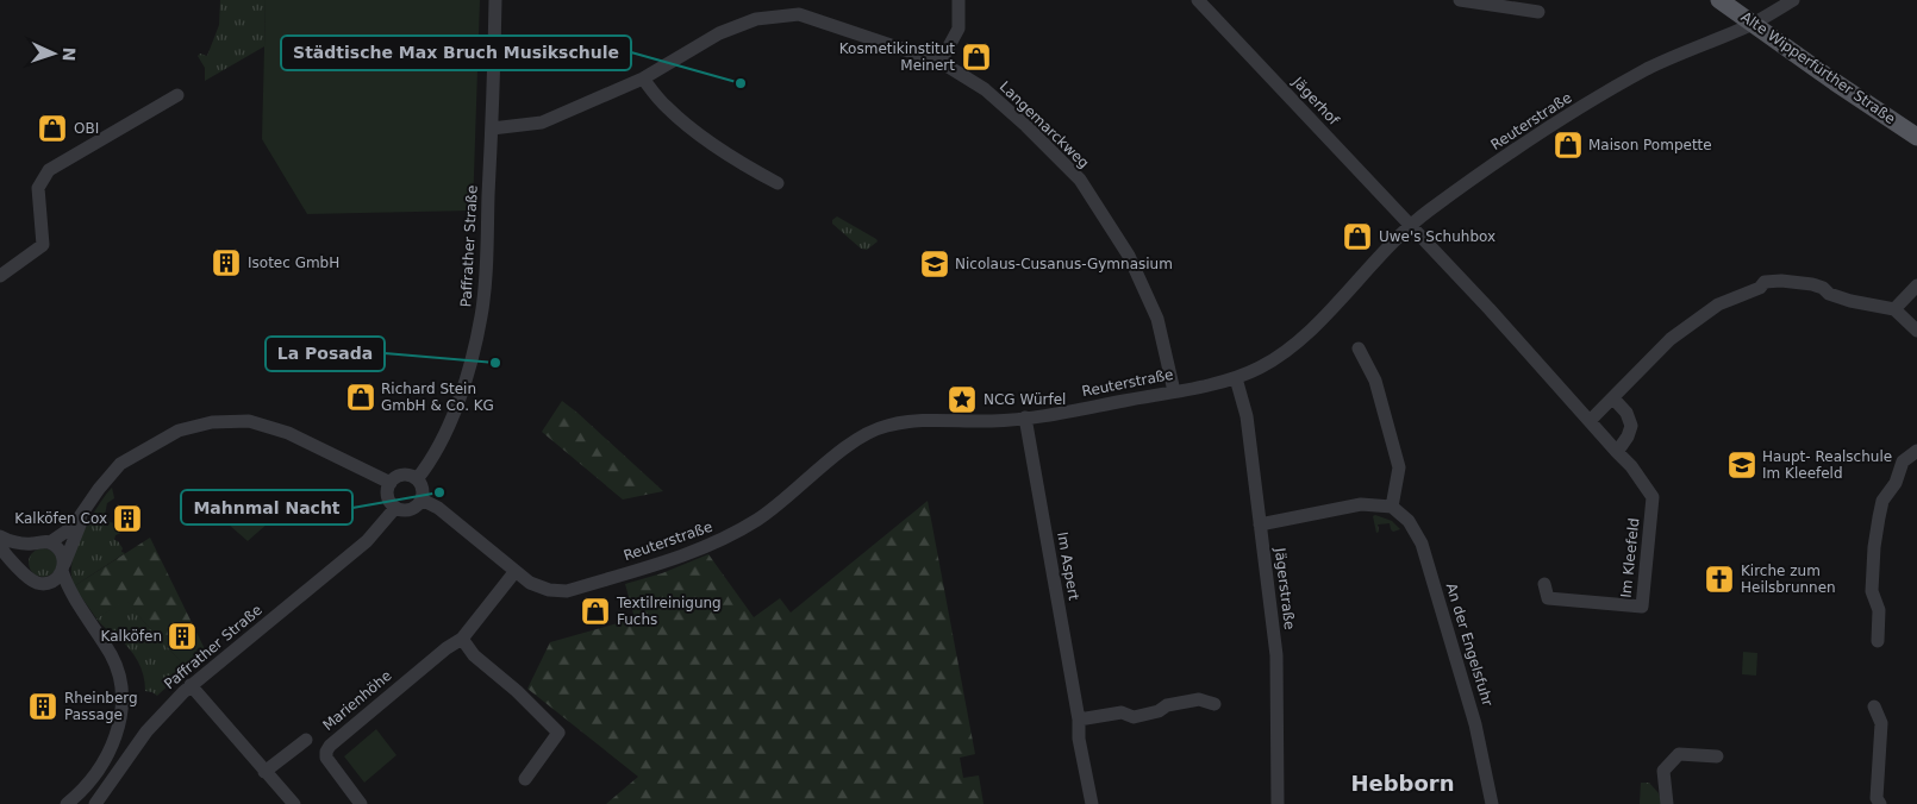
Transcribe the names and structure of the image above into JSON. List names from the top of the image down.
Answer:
{
  "streets": {
    "main road": ["Alte Wipperfürther Straße"],
    "street": [
      "Jägerhof",
      "Reuterstraße",
      "Langemarckweg",
      "Paffrather Straße",
      "Im Kleefeld",
      "Im Aspert",
      "Jägerstraße",
      "An der Engelsfuhr",
      "Marienhöhe"
    ]
  },
  "crossings": [
    ["Alte Wipperfürther Straße", "Reuterstraße"],
    ["Jägerhof", "Reuterstraße"],
    ["Jägerhof", "Im Kleefeld"],
    ["Reuterstraße", "Langemarckweg"],
    ["Reuterstraße", "Paffrather Straße"],
    ["Reuterstraße", "Im Kleefeld"],
    ["Reuterstraße", "Im Aspert"],
    ["Reuterstraße", "Jägerstraße"],
    ["Reuterstraße", "Marienhöhe"],
    ["Langemarckweg", "Paffrather Straße"]
  ],
  "districts": ["Hebborn"],
  "places": {
    "shop": [
      "Kosmetikinstitut Meinert",
      "OBI",
      "Maison Pompette",
      "Uwe's Schuhbox",
      "Richard Stein GmbH & Co. KG",
      "Textilreinigung Fuchs"
    ],
    "other": ["Städtische Max Bruch Musikschule", "La Posada", "Mahnmal Nacht"],
    "building": [
      "Isotec GmbH",
      "Kalköfen Cox",
      "Kalköfen",
      "Rheinberg Passage"
    ],
    "school or university": ["Nicolaus-Cusanus-Gymnasium", "Haupt- Realschule Im Kleefeld"],
    "place": ["NCG Würfel"],
    "church": ["Kirche zum Heilsbrunnen"]
  },
  "north": "right"
}
